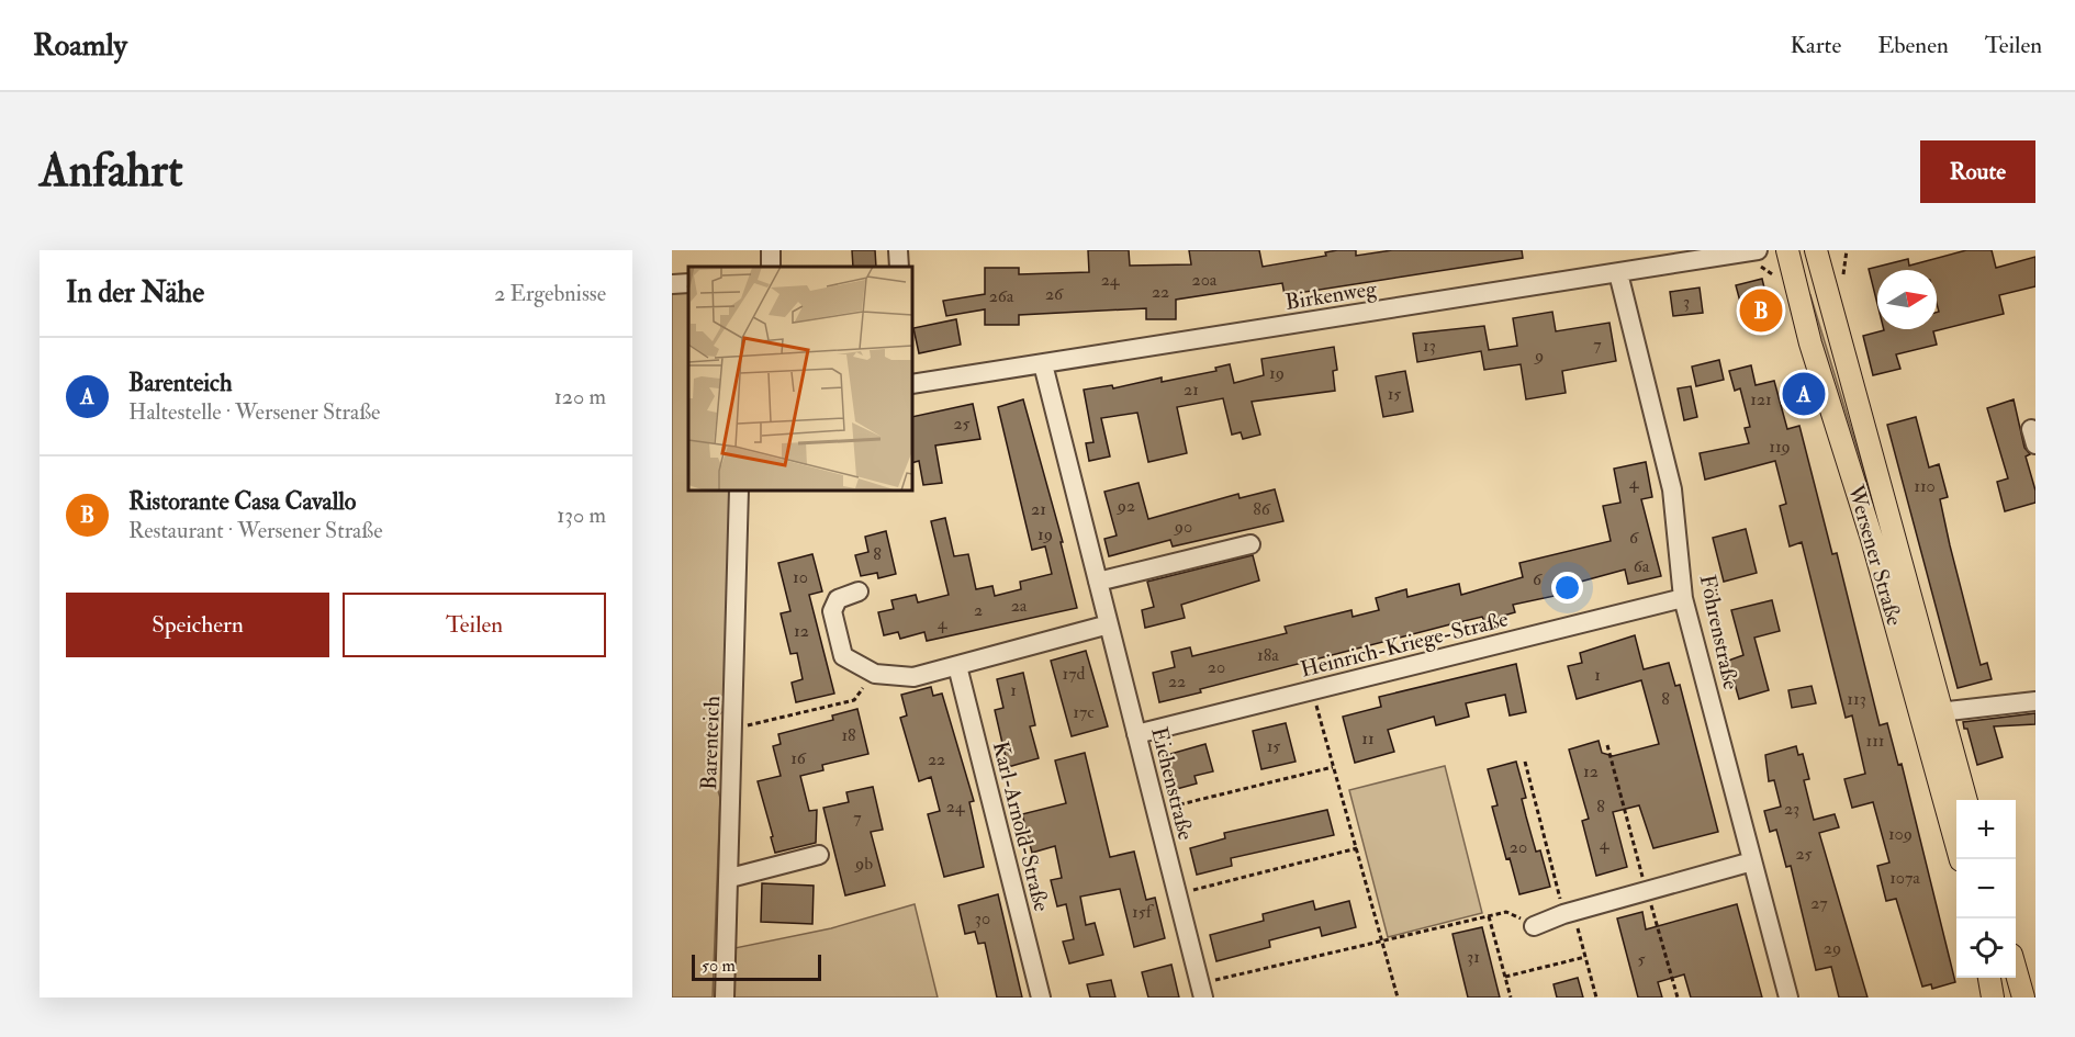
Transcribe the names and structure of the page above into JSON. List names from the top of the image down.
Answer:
{
  "streets": {
    "main road": ["Wersener Straße"],
    "street": [
      "Birkenweg",
      "Föhrenstraße",
      "Heinrich-Kriege-Straße",
      "Barenteich",
      "Eichenstraße",
      "Karl-Arnold-Straße"
    ]
  },
  "crossings": [
    ["Birkenweg", "Föhrenstraße"],
    ["Birkenweg", "Eichenstraße"],
    ["Föhrenstraße", "Heinrich-Kriege-Straße"],
    ["Heinrich-Kriege-Straße", "Eichenstraße"]
  ],
  "house_numbers": [
    "24",
    "20a",
    "22",
    "26",
    "26a",
    "3",
    "7",
    "13",
    "9",
    "19",
    "21",
    "15",
    "121",
    "25",
    "119",
    "4",
    "110",
    "92",
    "21",
    "86",
    "90",
    "19",
    "6",
    "8",
    "6a",
    "10",
    "6",
    "2a",
    "2",
    "4",
    "12",
    "18a",
    "20",
    "17d",
    "1",
    "22",
    "1",
    "8",
    "113",
    "17c",
    "18",
    "11",
    "111",
    "15",
    "16",
    "22",
    "12",
    "24",
    "8",
    "23",
    "7",
    "109",
    "4",
    "20",
    "25",
    "9b",
    "107a",
    "27",
    "15f",
    "30",
    "29",
    "31",
    "5"
  ],
  "scale_bar": "50 m",
  "north": "right",
  "page": {
    "header": "Roamly",
    "nav": ["Karte", "Ebenen", "Teilen"],
    "buttons": [
      "Route",
      ["Speichern", "Teilen"]
    ],
    "title": "Anfahrt",
    "heading": ["In der Nähe", "2 Ergebnisse"],
    "pins": ["B", "A"],
    "list": [
      {
        "mark": "A",
        "name": "Barenteich",
        "note": "Haltestelle · Wersener Straße",
        "value": "120 m"
      },
      {
        "mark": "B",
        "name": "Ristorante Casa Cavallo",
        "note": "Restaurant · Wersener Straße",
        "value": "130 m"
      }
    ],
    "map_buttons": ["+", "−"],
    "scale": "50 m"
  }
}
